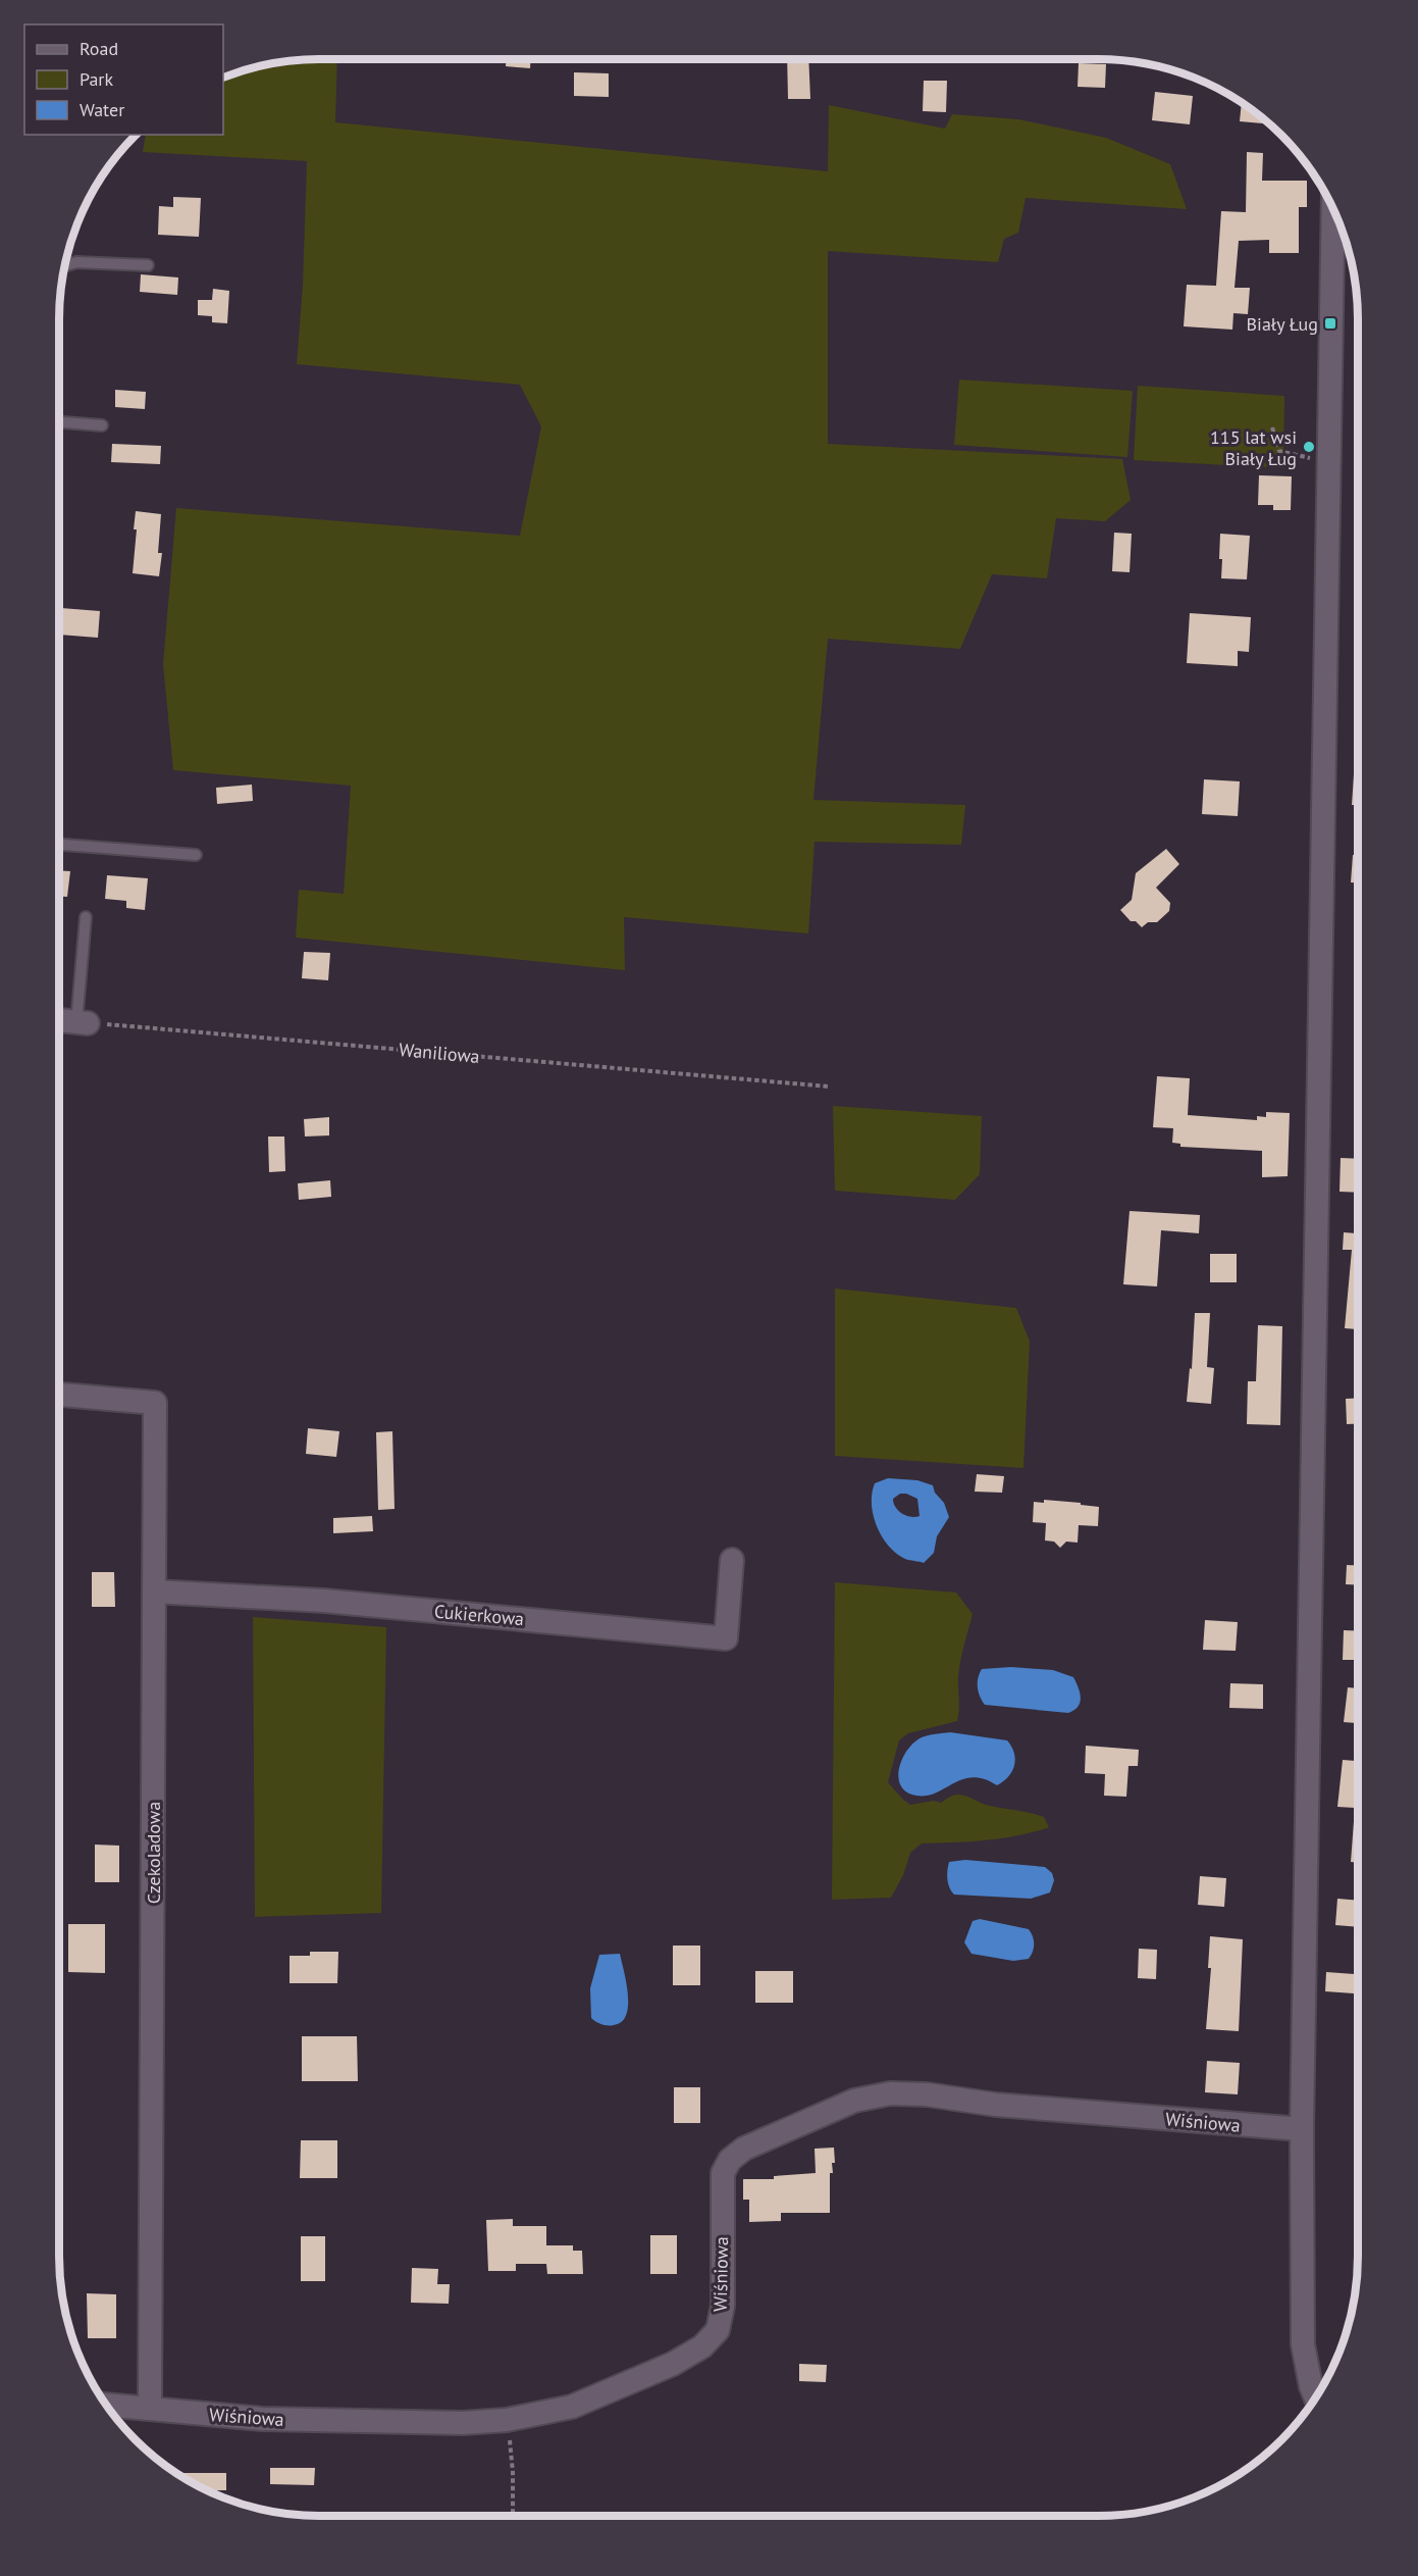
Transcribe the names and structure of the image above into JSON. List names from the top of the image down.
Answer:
{
  "streets": {
    "street": ["Cukierkowa", "Czekoladowa", "Wiśniowa"],
    "path": ["Waniliowa"]
  },
  "crossings": [
    ["Cukierkowa", "Czekoladowa"],
    ["Czekoladowa", "Wiśniowa"]
  ],
  "places": {
    "transit": ["Biały Ług"],
    "other": ["115 lat wsi Biały Ług"]
  },
  "legend": ["Road", "Park", "Water"]
}
